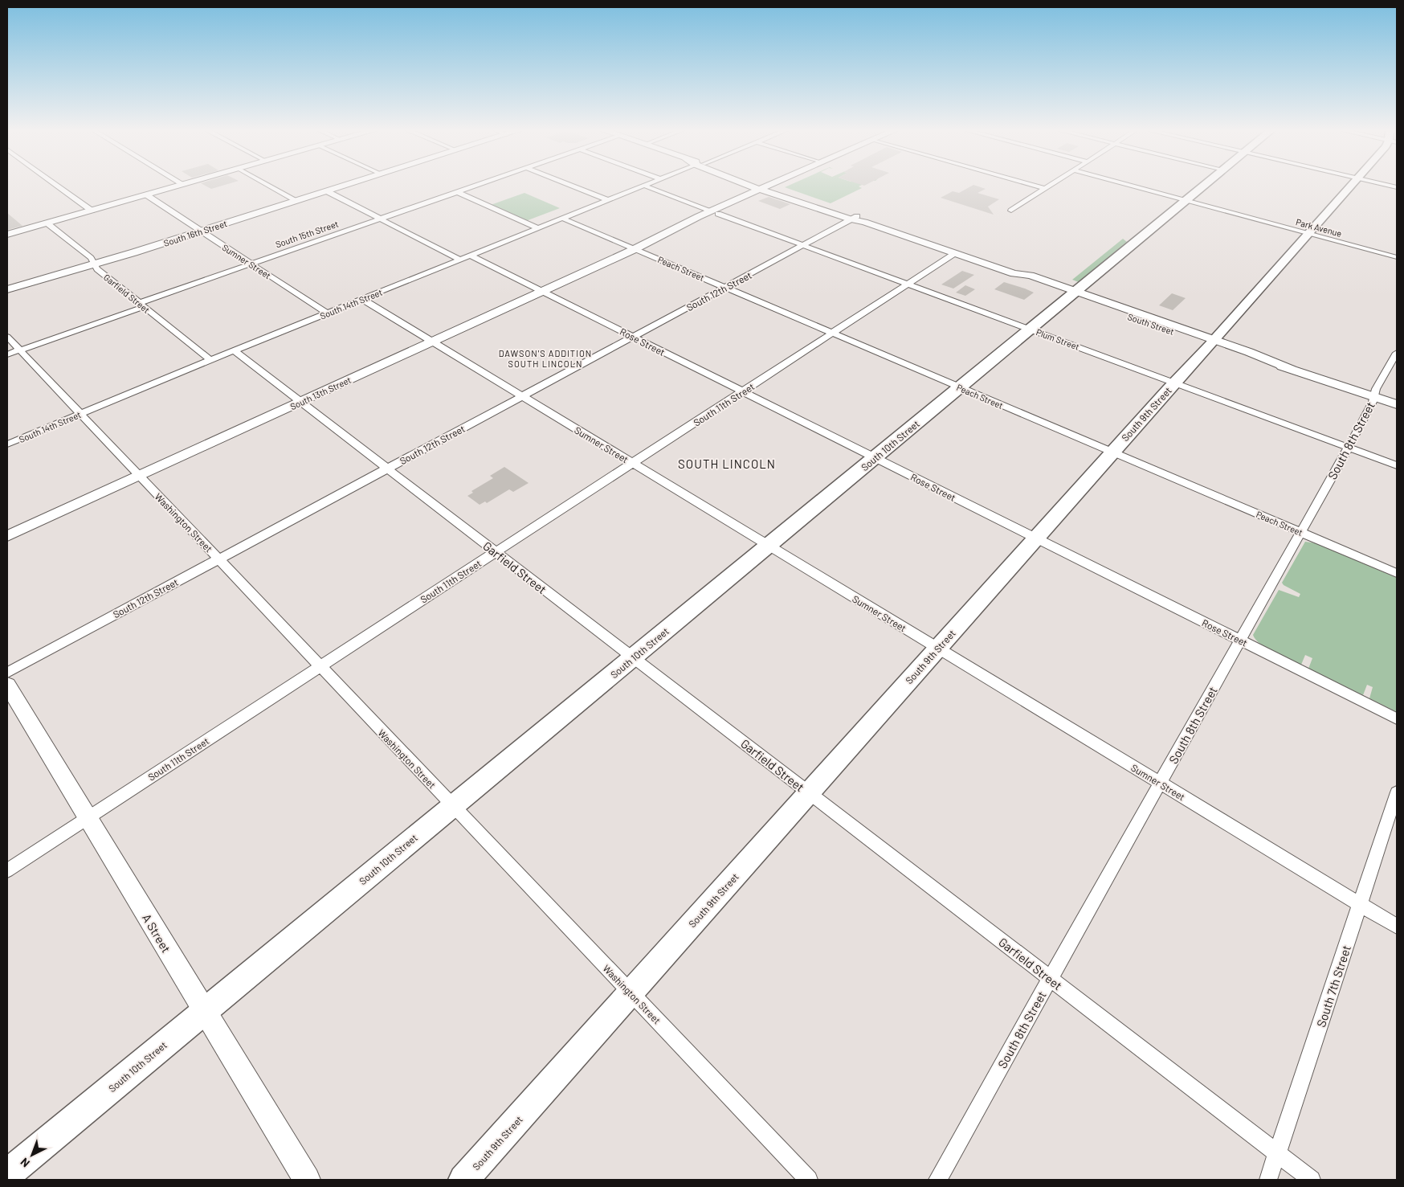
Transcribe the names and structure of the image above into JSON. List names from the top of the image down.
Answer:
{
  "streets": {
    "main road": [
      "South 16th Street",
      "South Street",
      "South 13th Street",
      "South 9th Street",
      "South 10th Street",
      "A Street"
    ],
    "street": [
      "Park Avenue",
      "South 15th Street",
      "Sumner Street",
      "Peach Street",
      "South 12th Street",
      "Garfield Street",
      "South 14th Street",
      "Plum Street",
      "Rose Street",
      "South 11th Street",
      "South 8th Street",
      "Washington Street",
      "South 7th Street"
    ]
  },
  "crossings": [
    ["Park Avenue", "South 9th Street"],
    ["Park Avenue", "South 10th Street"],
    ["South 16th Street", "Sumner Street"],
    ["South 16th Street", "Garfield Street"],
    ["South 15th Street", "Sumner Street"],
    ["South 15th Street", "Garfield Street"],
    ["South 15th Street", "Washington Street"],
    ["Sumner Street", "South 12th Street"],
    ["Sumner Street", "South 14th Street"],
    ["Sumner Street", "South 13th Street"],
    ["Sumner Street", "South 11th Street"],
    ["Sumner Street", "South 9th Street"],
    ["Sumner Street", "South 8th Street"],
    ["Sumner Street", "South 10th Street"],
    ["Sumner Street", "South 7th Street"],
    ["Peach Street", "South 12th Street"],
    ["Peach Street", "South 14th Street"],
    ["Peach Street", "South 13th Street"],
    ["Peach Street", "South 11th Street"],
    ["Peach Street", "South 9th Street"],
    ["Peach Street", "South 8th Street"],
    ["Peach Street", "South 10th Street"],
    ["South 12th Street", "Garfield Street"],
    ["South 12th Street", "South Street"],
    ["South 12th Street", "Plum Street"],
    ["South 12th Street", "Rose Street"],
    ["South 12th Street", "Washington Street"],
    ["Garfield Street", "South 14th Street"],
    ["Garfield Street", "South 13th Street"],
    ["Garfield Street", "South 11th Street"],
    ["Garfield Street", "South 9th Street"],
    ["Garfield Street", "South 8th Street"],
    ["Garfield Street", "South 10th Street"],
    ["Garfield Street", "South 7th Street"],
    ["South 14th Street", "Plum Street"],
    ["South 14th Street", "Rose Street"],
    ["South 14th Street", "Washington Street"],
    ["South Street", "South 13th Street"],
    ["South Street", "South 11th Street"],
    ["South Street", "South 9th Street"],
    ["South Street", "South 8th Street"],
    ["South Street", "South 10th Street"],
    ["Plum Street", "South 13th Street"],
    ["Plum Street", "South 11th Street"],
    ["Plum Street", "South 9th Street"],
    ["Plum Street", "South 8th Street"],
    ["Plum Street", "South 10th Street"],
    ["Rose Street", "South 13th Street"],
    ["Rose Street", "South 11th Street"],
    ["Rose Street", "South 9th Street"],
    ["Rose Street", "South 8th Street"],
    ["Rose Street", "South 10th Street"],
    ["South 13th Street", "Washington Street"],
    ["South 11th Street", "Washington Street"],
    ["South 11th Street", "A Street"],
    ["South 9th Street", "Washington Street"],
    ["South 10th Street", "Washington Street"],
    ["South 10th Street", "A Street"]
  ],
  "districts": ["DAWSON'S ADDITION SOUTH LINCOLN", "SOUTH LINCOLN"],
  "north": "bottom left"
}
